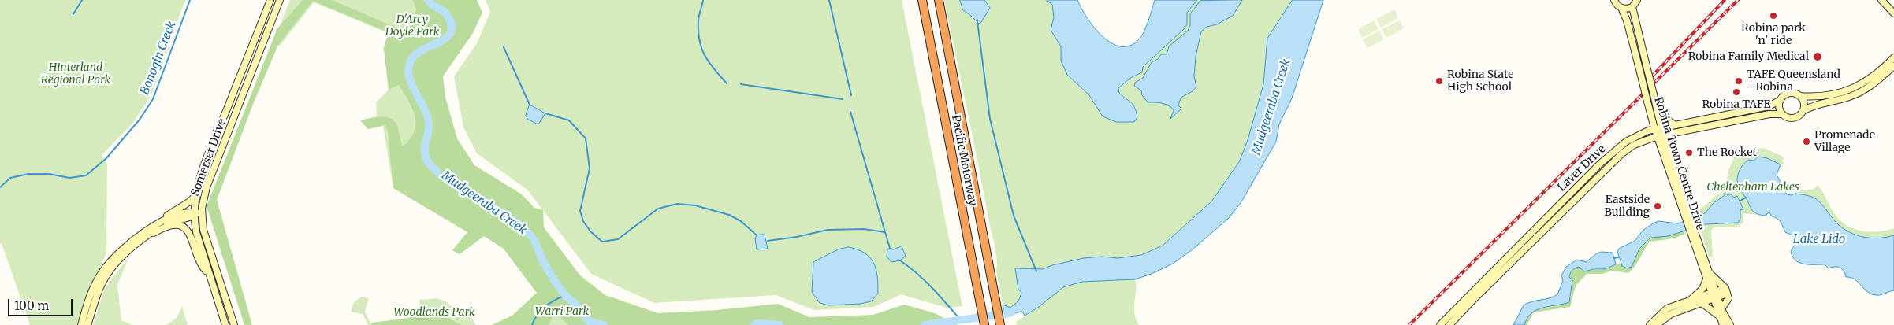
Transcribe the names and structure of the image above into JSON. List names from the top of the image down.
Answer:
{
  "streets": {
    "highway": ["Pacific Motorway"],
    "street": ["Somerset Drive", "Robina Town Centre Drive", "Laver Drive"]
  },
  "crossings": [
    ["Robina Town Centre Drive", "Laver Drive"]
  ],
  "water": ["Bonogin Creek", "Mudgeeraba Creek", "Lake Lido"],
  "parks": [
    "D'Arcy Doyle Park",
    "Hinterland Regional Park",
    "Cheltenham Lakes",
    "Warri Park",
    "Woodlands Park"
  ],
  "places": [
    "Robina park 'n' ride",
    "Robina Family Medical",
    "Robina State High School",
    "TAFE Queensland - Robina",
    "Robina TAFE",
    "Promenade Village",
    "The Rocket",
    "Eastside Building"
  ],
  "scale_bar": "100 m"
}
